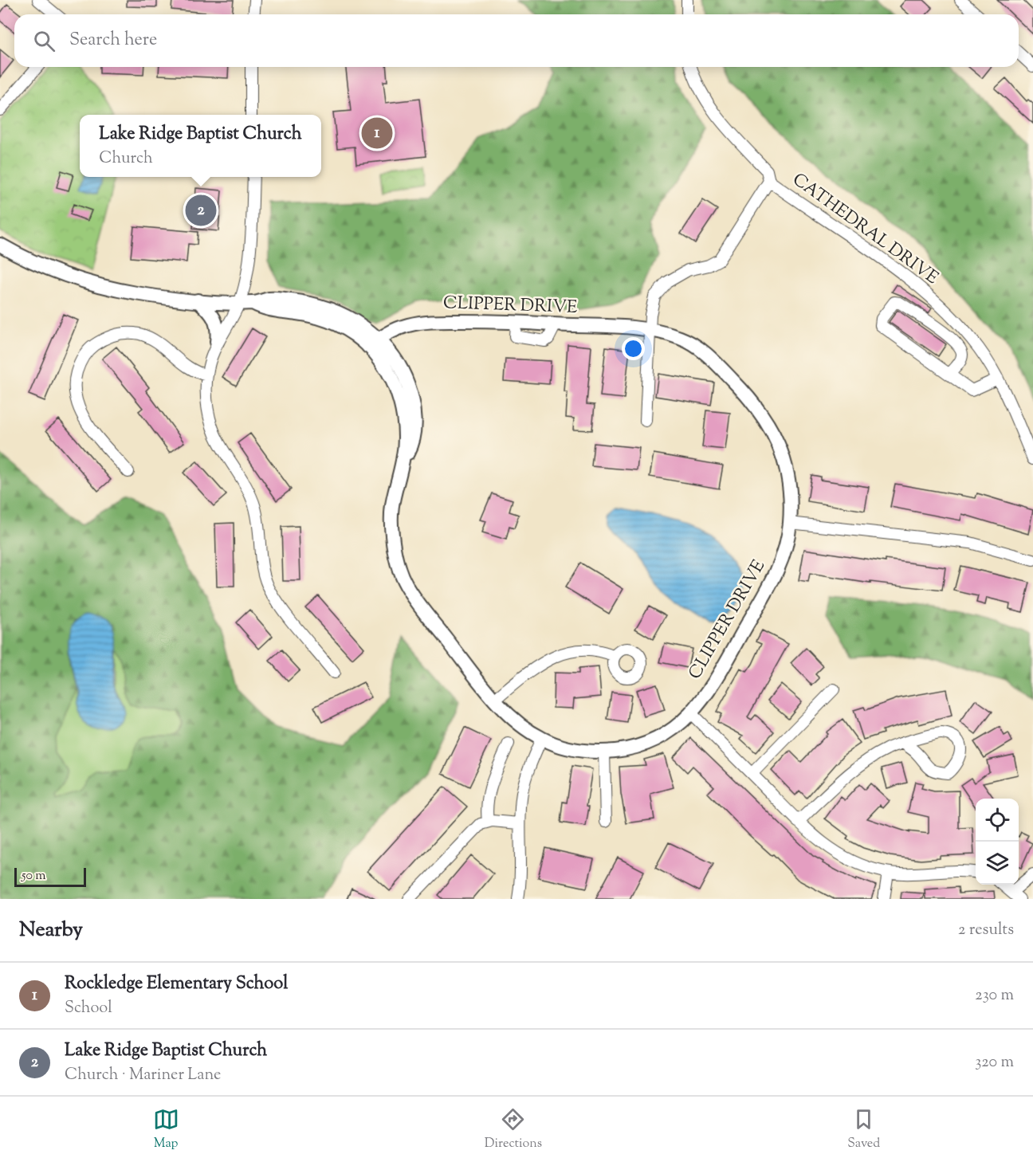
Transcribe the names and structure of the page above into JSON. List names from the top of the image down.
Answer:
{
  "streets": {
    "street": ["CATHEDRAL DRIVE", "CLIPPER DRIVE"]
  },
  "crossings": [
    ["CATHEDRAL DRIVE", "CLIPPER DRIVE"]
  ],
  "scale_bar": "50 m",
  "page": {
    "search": "Search here",
    "popup": ["Lake Ridge Baptist Church", "Church"],
    "pins": ["1", "2"],
    "scale": "50 m",
    "heading": ["Nearby", "2 results"],
    "list": [
      {
        "mark": "1",
        "name": "Rockledge Elementary School",
        "note": "School",
        "value": "230 m"
      },
      {
        "mark": "2",
        "name": "Lake Ridge Baptist Church",
        "note": "Church · Mariner Lane",
        "value": "320 m"
      }
    ],
    "nav": ["Map", "Directions", "Saved"]
  }
}
